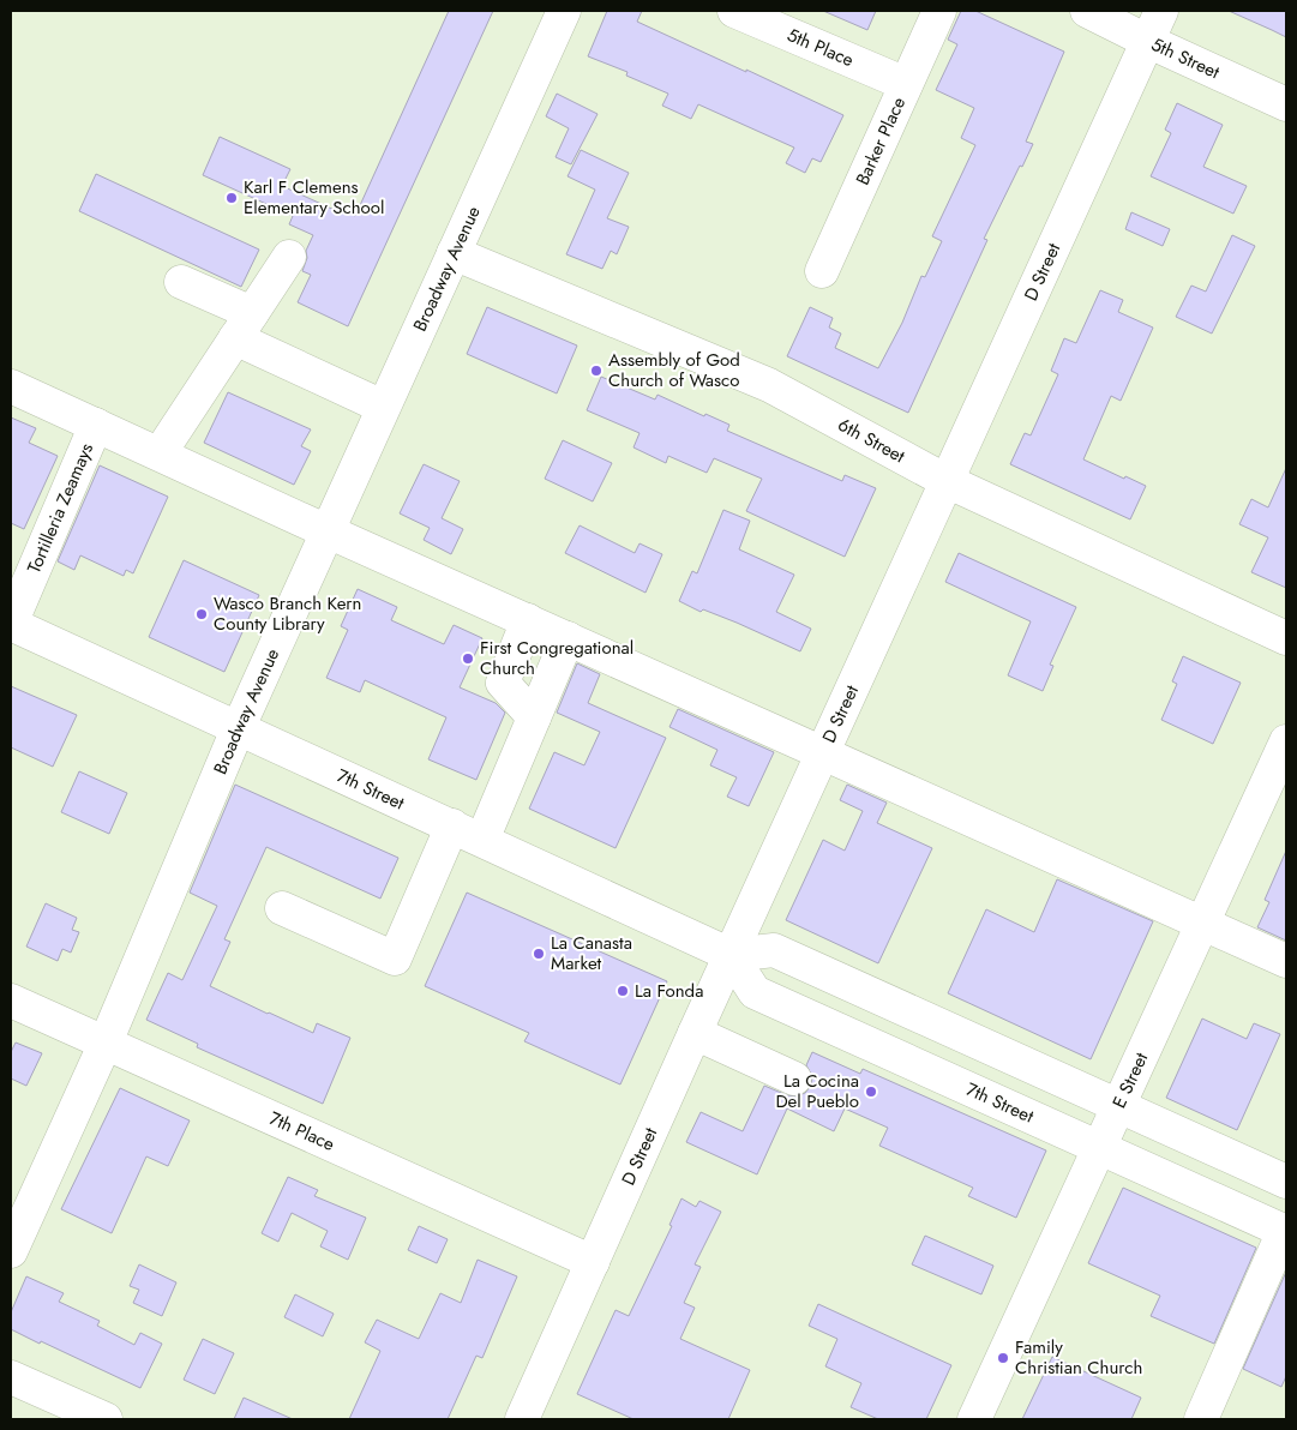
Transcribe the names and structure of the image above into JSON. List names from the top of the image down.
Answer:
{
  "streets": {
    "street": [
      "5th Place",
      "5th Street",
      "Barker Place",
      "Broadway Avenue",
      "D Street",
      "6th Street",
      "Tortilleria Zeamays",
      "7th Street",
      "E Street",
      "7th Place"
    ]
  },
  "crossings": [
    ["5th Place", "Barker Place"],
    ["5th Street", "D Street"],
    ["Broadway Avenue", "6th Street"],
    ["Broadway Avenue", "7th Street"],
    ["Broadway Avenue", "7th Place"],
    ["D Street", "6th Street"],
    ["D Street", "7th Street"],
    ["D Street", "7th Place"],
    ["Tortilleria Zeamays", "7th Street"],
    ["7th Street", "E Street"]
  ],
  "places": [
    "Karl F Clemens Elementary School",
    "Assembly of God Church of Wasco",
    "Wasco Branch Kern County Library",
    "First Congregational Church",
    "La Canasta Market",
    "La Fonda",
    "La Cocina Del Pueblo",
    "Family Christian Church"
  ]
}
